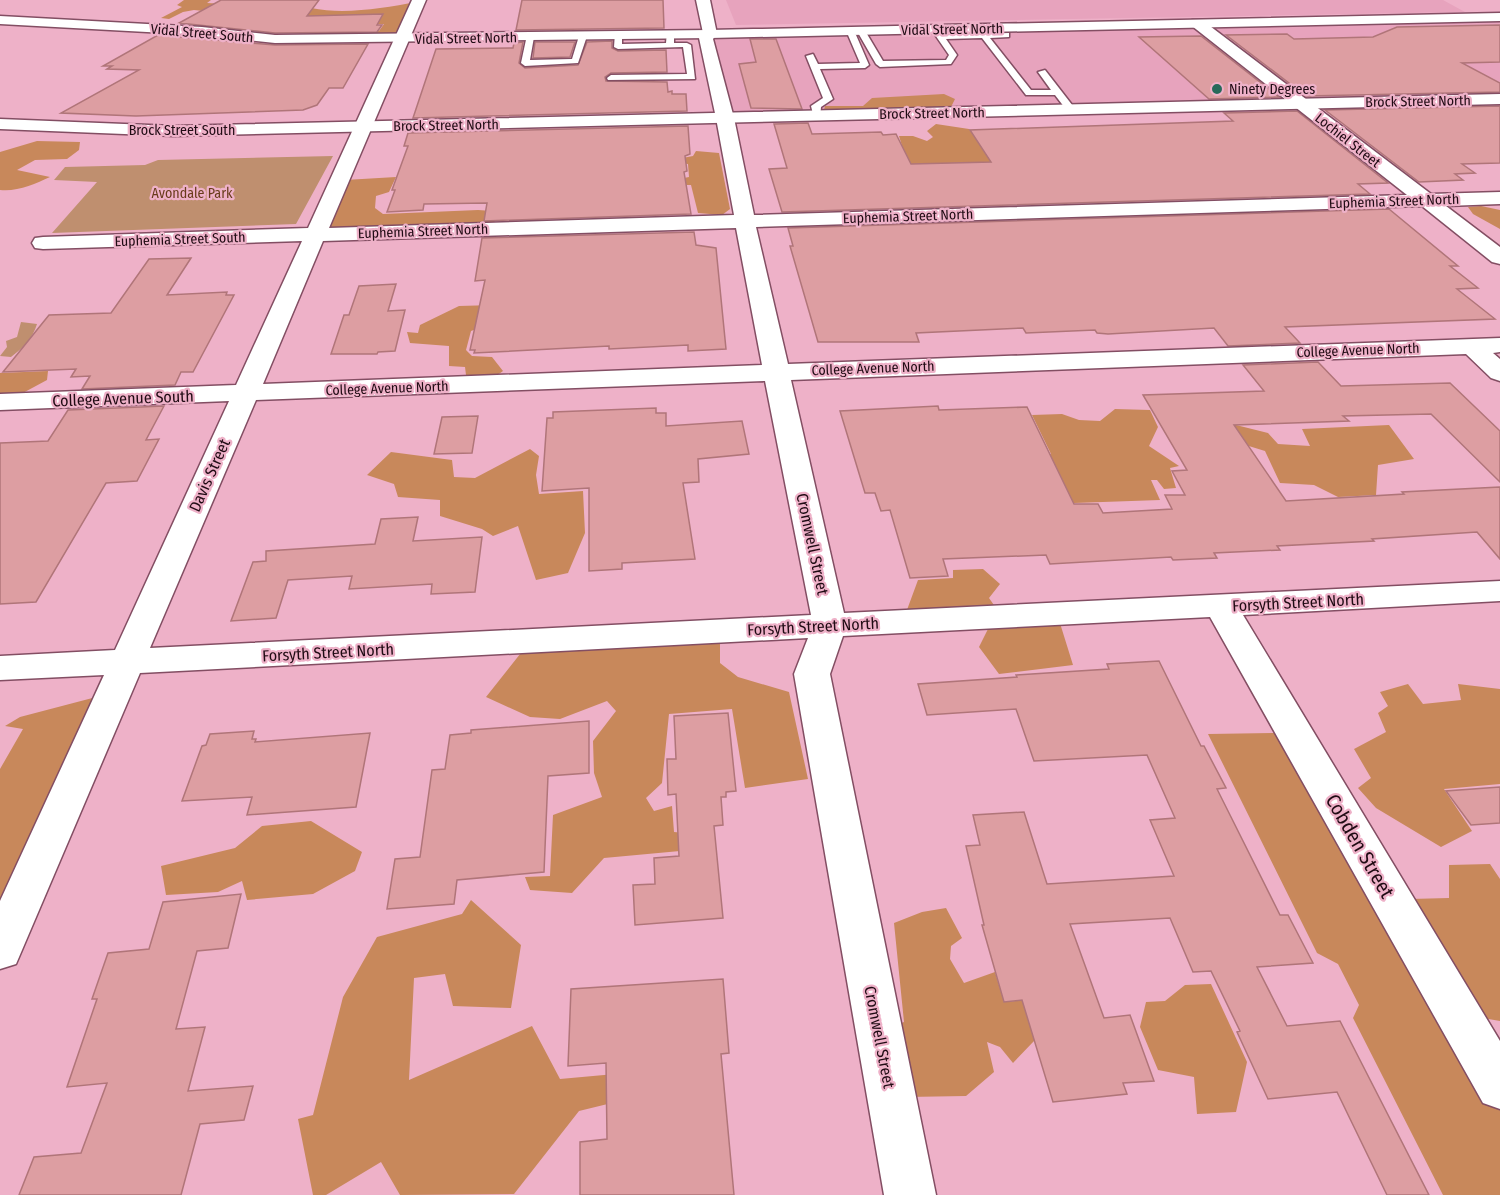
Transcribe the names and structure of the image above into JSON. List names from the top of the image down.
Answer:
{
  "streets": {
    "street": [
      "Vidal Street North",
      "Vidal Street South",
      "Brock Street North",
      "Brock Street South",
      "Lochiel Street",
      "Euphemia Street North",
      "Euphemia Street South",
      "College Avenue North",
      "College Avenue South",
      "Davis Street",
      "Cromwell Street",
      "Forsyth Street North",
      "Cobden Street"
    ]
  },
  "crossings": [
    ["Vidal Street North", "Vidal Street South"],
    ["Vidal Street North", "Lochiel Street"],
    ["Vidal Street North", "Davis Street"],
    ["Vidal Street North", "Cromwell Street"],
    ["Vidal Street South", "Davis Street"],
    ["Brock Street North", "Brock Street South"],
    ["Brock Street North", "Lochiel Street"],
    ["Brock Street North", "Davis Street"],
    ["Brock Street North", "Cromwell Street"],
    ["Brock Street South", "Davis Street"],
    ["Lochiel Street", "Euphemia Street North"],
    ["Euphemia Street North", "Euphemia Street South"],
    ["Euphemia Street North", "Davis Street"],
    ["Euphemia Street North", "Cromwell Street"],
    ["Euphemia Street South", "Davis Street"],
    ["College Avenue North", "College Avenue South"],
    ["College Avenue North", "Davis Street"],
    ["College Avenue North", "Cromwell Street"],
    ["College Avenue South", "Davis Street"],
    ["Davis Street", "Forsyth Street North"],
    ["Cromwell Street", "Forsyth Street North"],
    ["Forsyth Street North", "Cobden Street"]
  ],
  "parks": ["Avondale Park"],
  "places": ["Ninety Degrees"]
}
